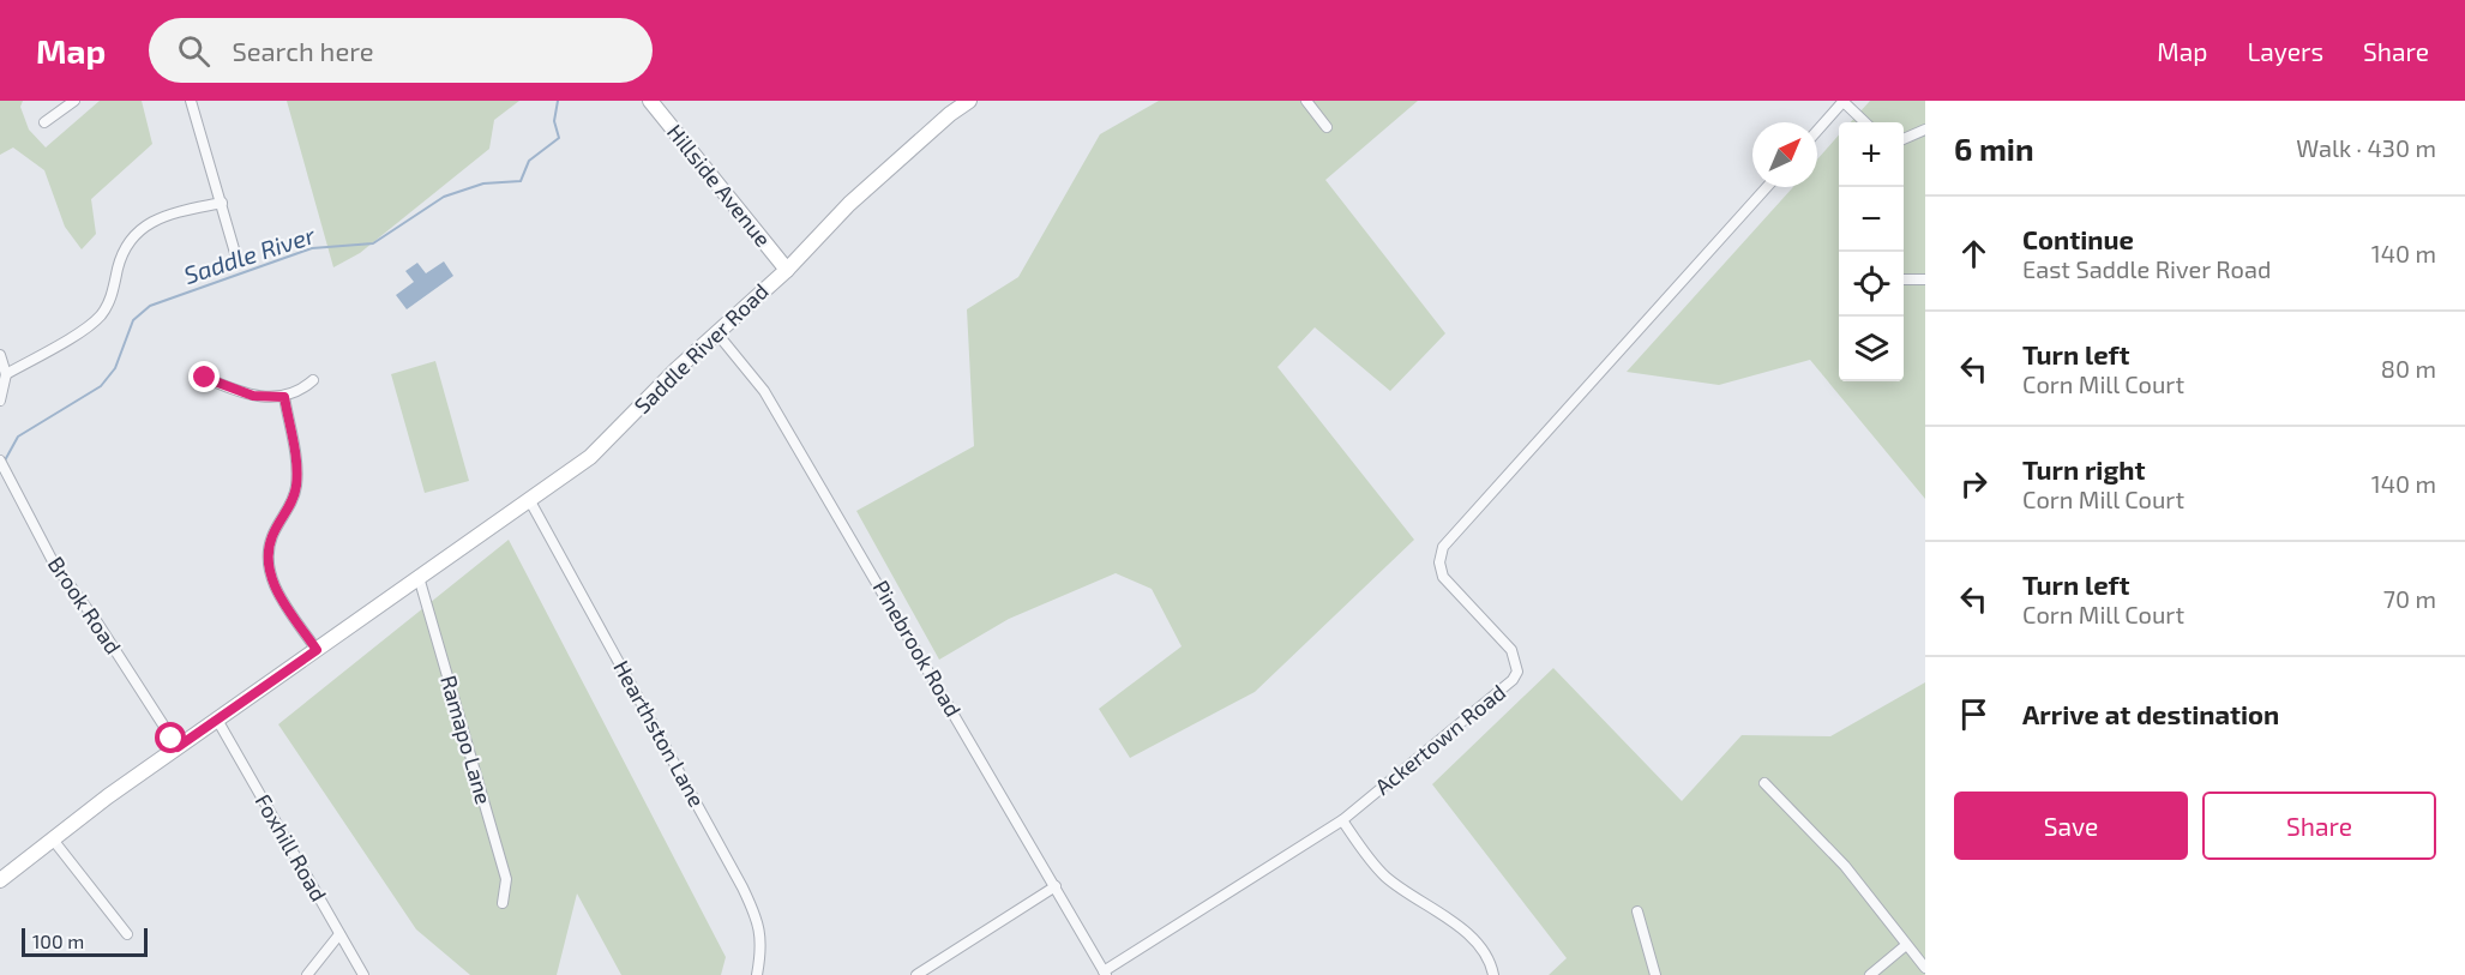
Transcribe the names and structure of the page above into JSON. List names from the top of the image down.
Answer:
{
  "streets": {
    "main road": ["Hillside Avenue", "Saddle River Road"],
    "street": [
      "Brook Road",
      "Pinebrook Road",
      "Hearthston Lane",
      "Ramapo Lane",
      "Ackertown Road",
      "Foxhill Road"
    ]
  },
  "crossings": [
    ["Hillside Avenue", "Saddle River Road"],
    ["Saddle River Road", "Brook Road"],
    ["Saddle River Road", "Pinebrook Road"],
    ["Saddle River Road", "Hearthston Lane"],
    ["Saddle River Road", "Ramapo Lane"],
    ["Saddle River Road", "Foxhill Road"],
    ["Pinebrook Road", "Ackertown Road"]
  ],
  "water": ["Saddle River"],
  "scale_bar": "100 m",
  "north": "top right",
  "page": {
    "header": "Map",
    "search": "Search here",
    "nav": ["Map", "Layers", "Share"],
    "heading": ["6 min", "Walk · 430 m"],
    "map_buttons": ["+", "−"],
    "list": [
      ["Continue", "East Saddle River Road", "140 m"],
      ["Turn left", "Corn Mill Court", "80 m"],
      ["Turn right", "Corn Mill Court", "140 m"],
      ["Turn left", "Corn Mill Court", "70 m"],
      "Arrive at destination"
    ],
    "buttons": ["Save", "Share"],
    "scale": "100 m"
  }
}
